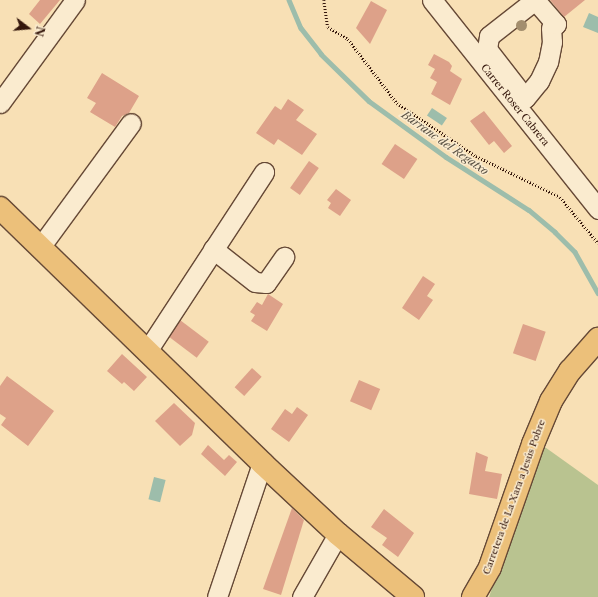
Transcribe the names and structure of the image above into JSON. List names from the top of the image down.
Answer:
{
  "streets": {
    "main road": ["Carretera de La Xara a Jesús Pobre"],
    "street": ["Carrer Roser Cabrera"]
  },
  "water": ["Barranc del Regatxo"],
  "north": "right"
}
